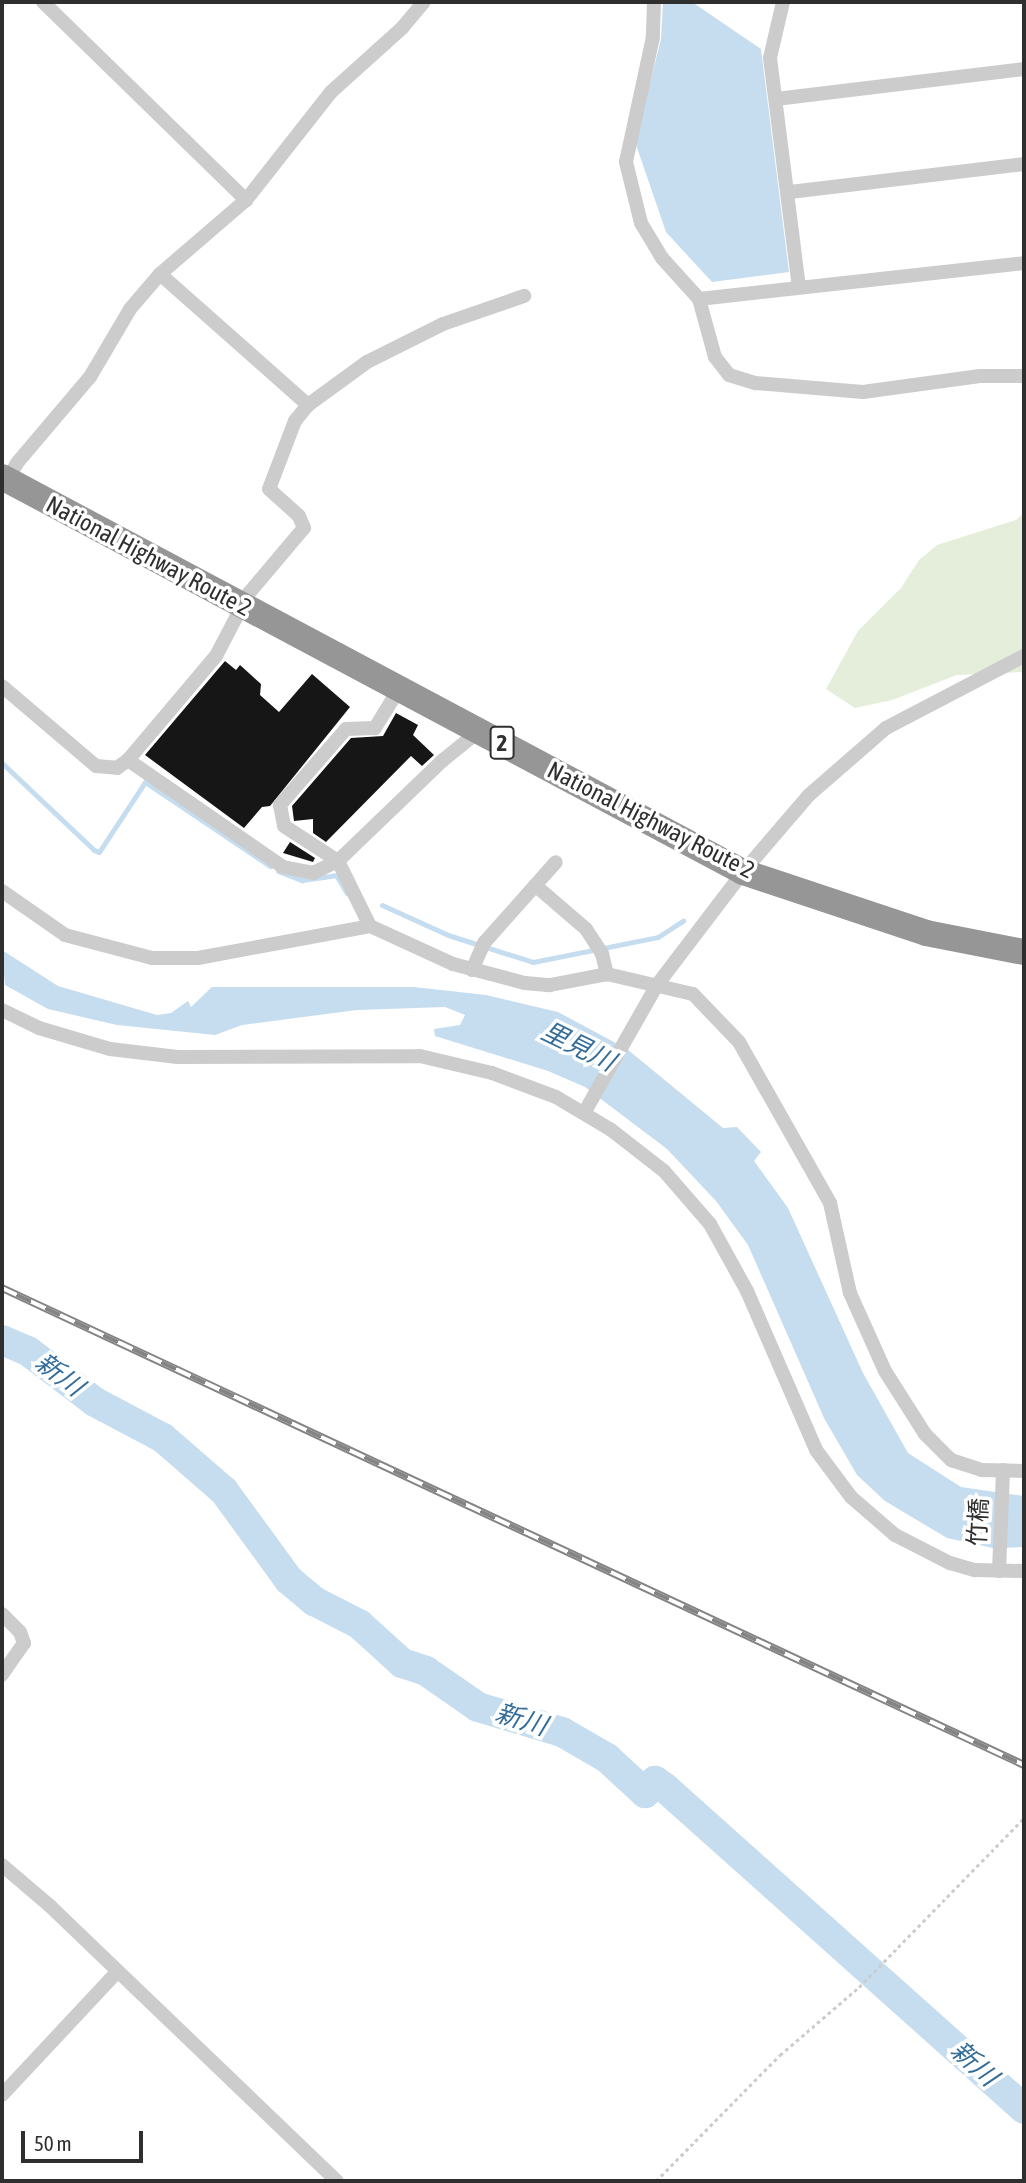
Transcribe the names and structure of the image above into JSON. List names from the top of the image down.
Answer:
{
  "streets": {
    "highway": ["National Highway Route 2", "2"],
    "street": ["竹橋"]
  },
  "water": ["里見川", "新川"],
  "scale_bar": "50 m"
}
